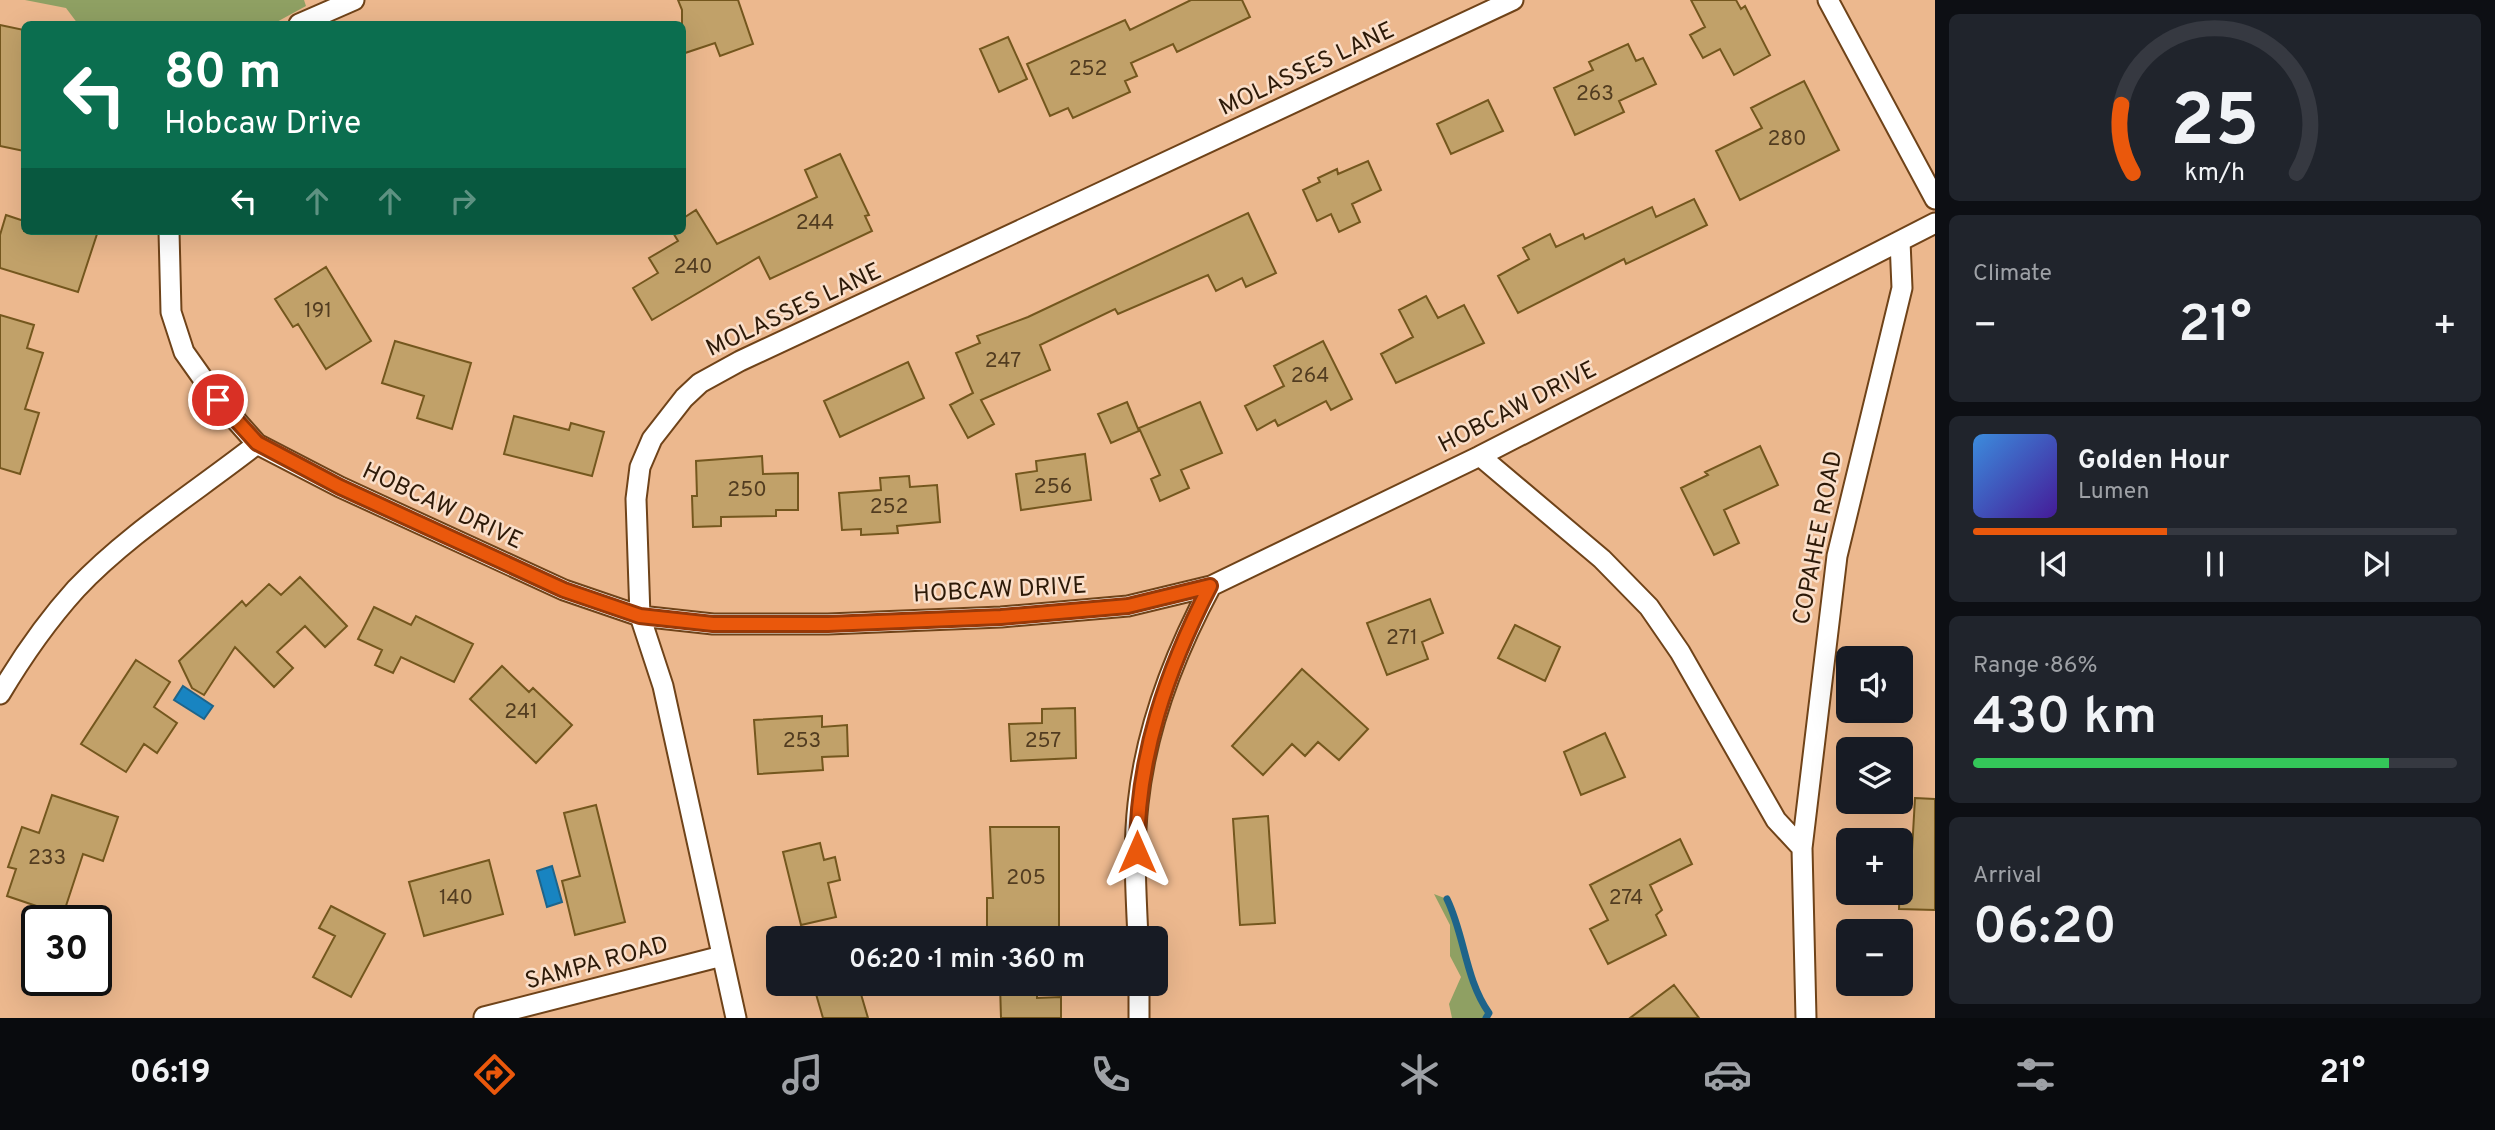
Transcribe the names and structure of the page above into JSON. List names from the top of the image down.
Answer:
{
  "streets": {
    "street": [
      "MOLASSES LANE",
      "HOBCAW DRIVE",
      "COPAHEE ROAD",
      "SAMPA ROAD"
    ]
  },
  "crossings": [
    ["MOLASSES LANE", "HOBCAW DRIVE"],
    ["MOLASSES LANE", "SAMPA ROAD"],
    ["HOBCAW DRIVE", "COPAHEE ROAD"]
  ],
  "house_numbers": [
    "252",
    "263",
    "280",
    "244",
    "240",
    "191",
    "247",
    "264",
    "256",
    "250",
    "252",
    "271",
    "241",
    "253",
    "257",
    "233",
    "205",
    "140",
    "274"
  ],
  "page": {
    "turn": ["80 m", "Hobcaw Drive"],
    "tile": [
      "Climate",
      ["Range · 86%", "430 km"],
      ["Arrival", "06:20"]
    ],
    "heat": ["−", "21°", "+"],
    "song": ["Golden Hour", "Lumen"],
    "map_buttons": ["+", "−"],
    "limit": "30",
    "trip": "06:20 · 1 min · 360 m",
    "tabs": ["06:19", "21°"],
    "gauge": ["25", "km/h"]
  }
}
